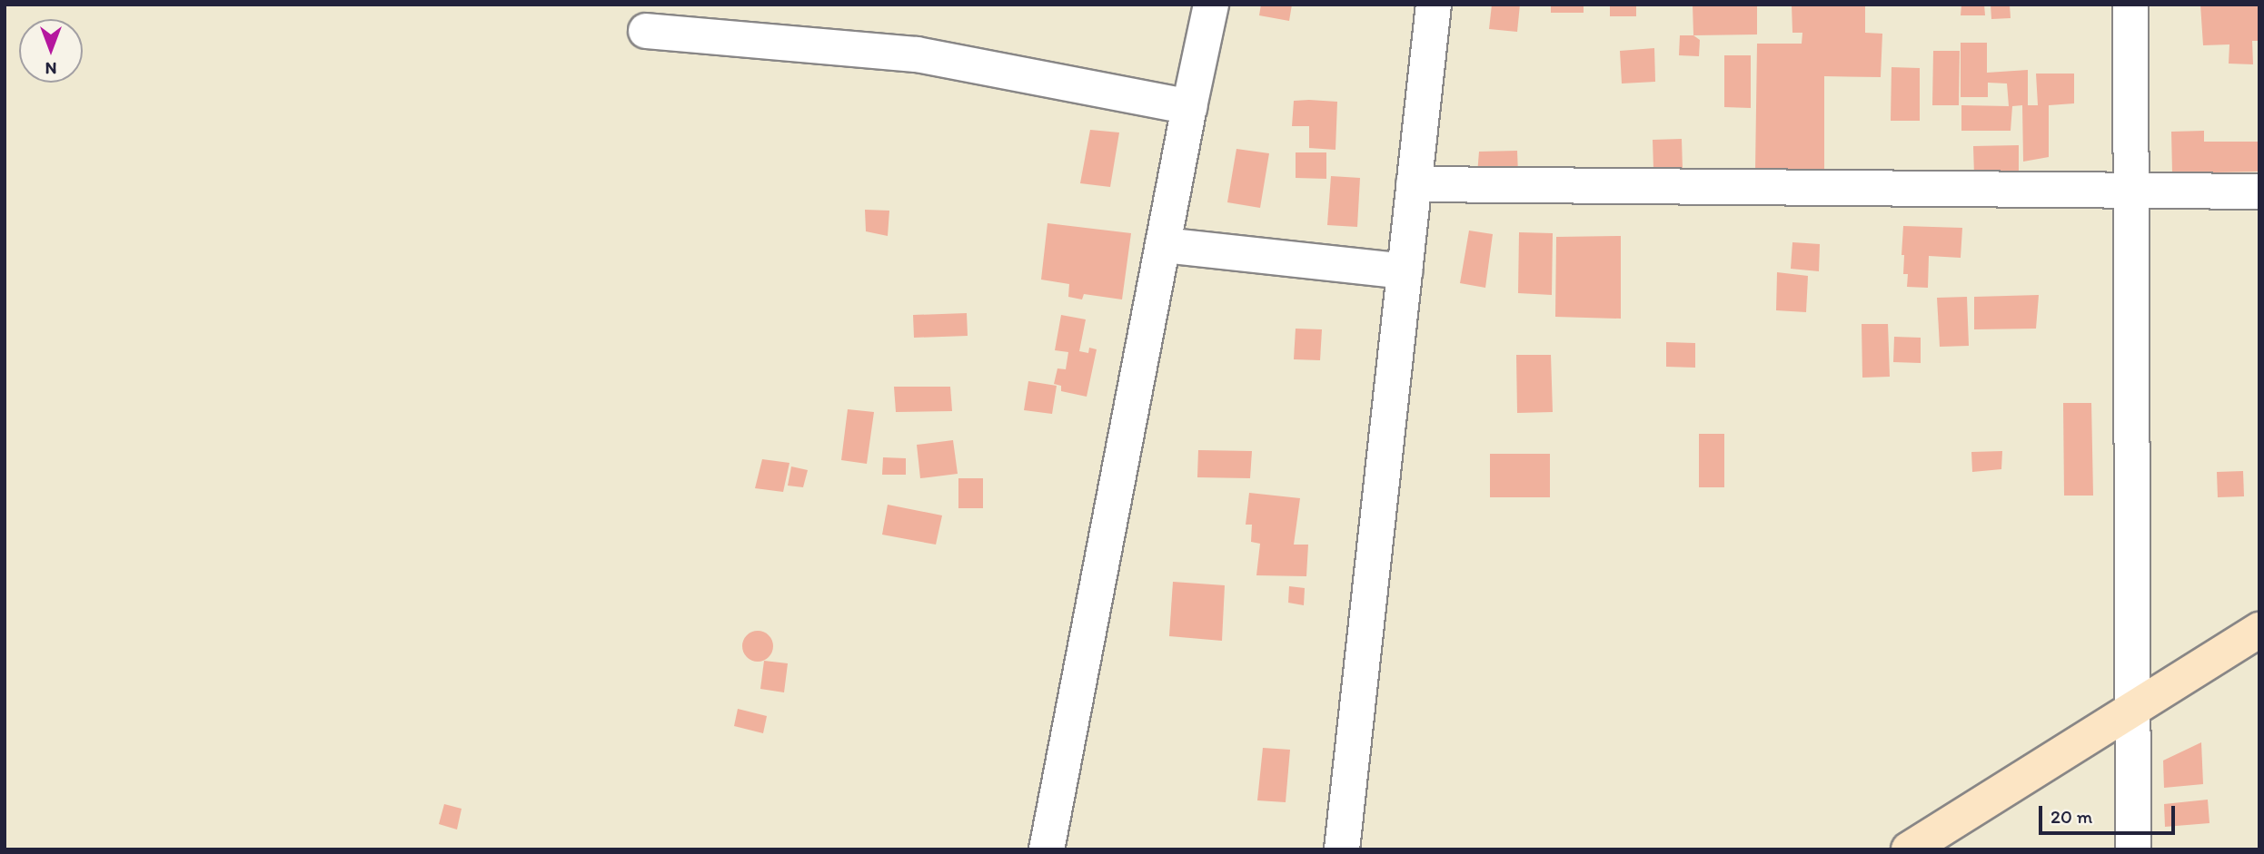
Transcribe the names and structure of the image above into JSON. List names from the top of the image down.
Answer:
{
  "scale_bar": "20 m",
  "north": "bottom"
}
